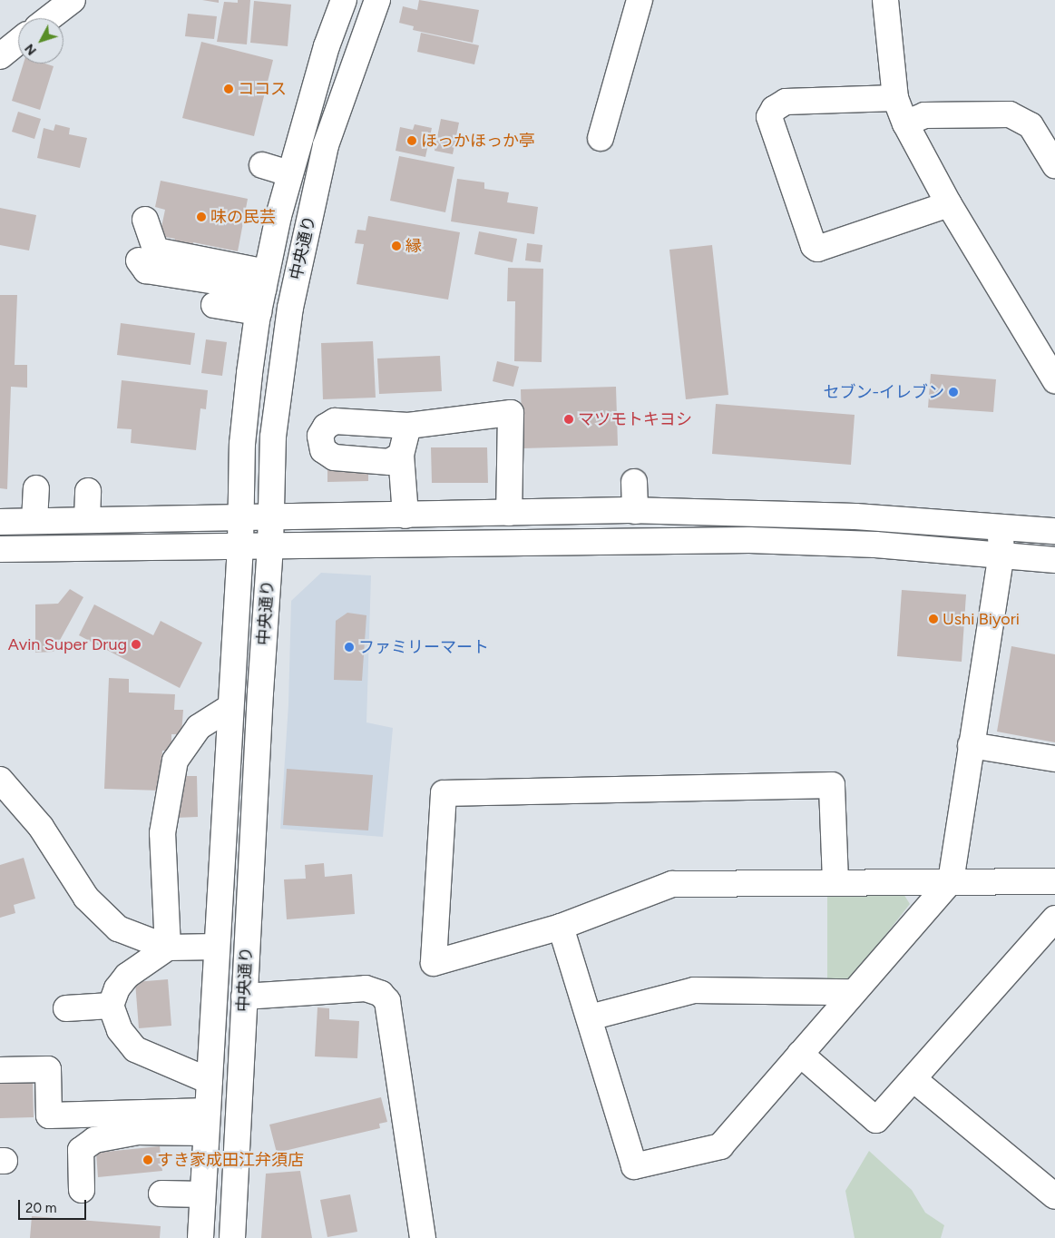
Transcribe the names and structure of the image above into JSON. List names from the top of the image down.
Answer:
{
  "streets": {
    "street": ["中央通り"]
  },
  "places": [
    "ココス",
    "ほっかほっか亭",
    "味の民芸",
    "縁",
    "セブン-イレブン",
    "マツモトキヨシ",
    "Ushi Biyori",
    "Avin Super Drug",
    "ファミリーマート",
    "すき家成田江弁須店"
  ],
  "scale_bar": "20 m",
  "north": "bottom left"
}
